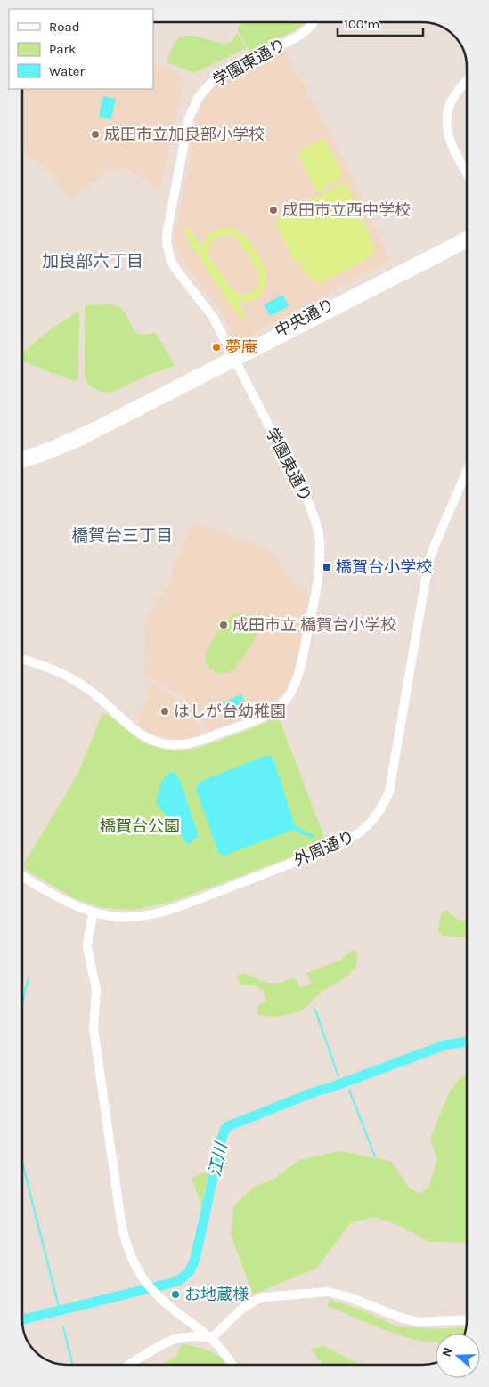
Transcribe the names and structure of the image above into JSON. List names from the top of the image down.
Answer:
{
  "streets": {
    "street": ["学園東通り", "中央通り", "外周通り"]
  },
  "crossings": [
    ["学園東通り", "中央通り"]
  ],
  "districts": ["加良部六丁目", "橋賀台三丁目"],
  "water": ["江川"],
  "parks": ["橋賀台公園"],
  "places": {
    "other": [
      "成田市立加良部小学校",
      "成田市立西中学校",
      "夢庵",
      "成田市立 橋賀台小学校",
      "はしが台幼稚園",
      "お地蔵様"
    ],
    "transit": ["橋賀台小学校"]
  },
  "legend": ["Road", "Park", "Water"],
  "scale_bar": "100 m",
  "north": "left"
}
